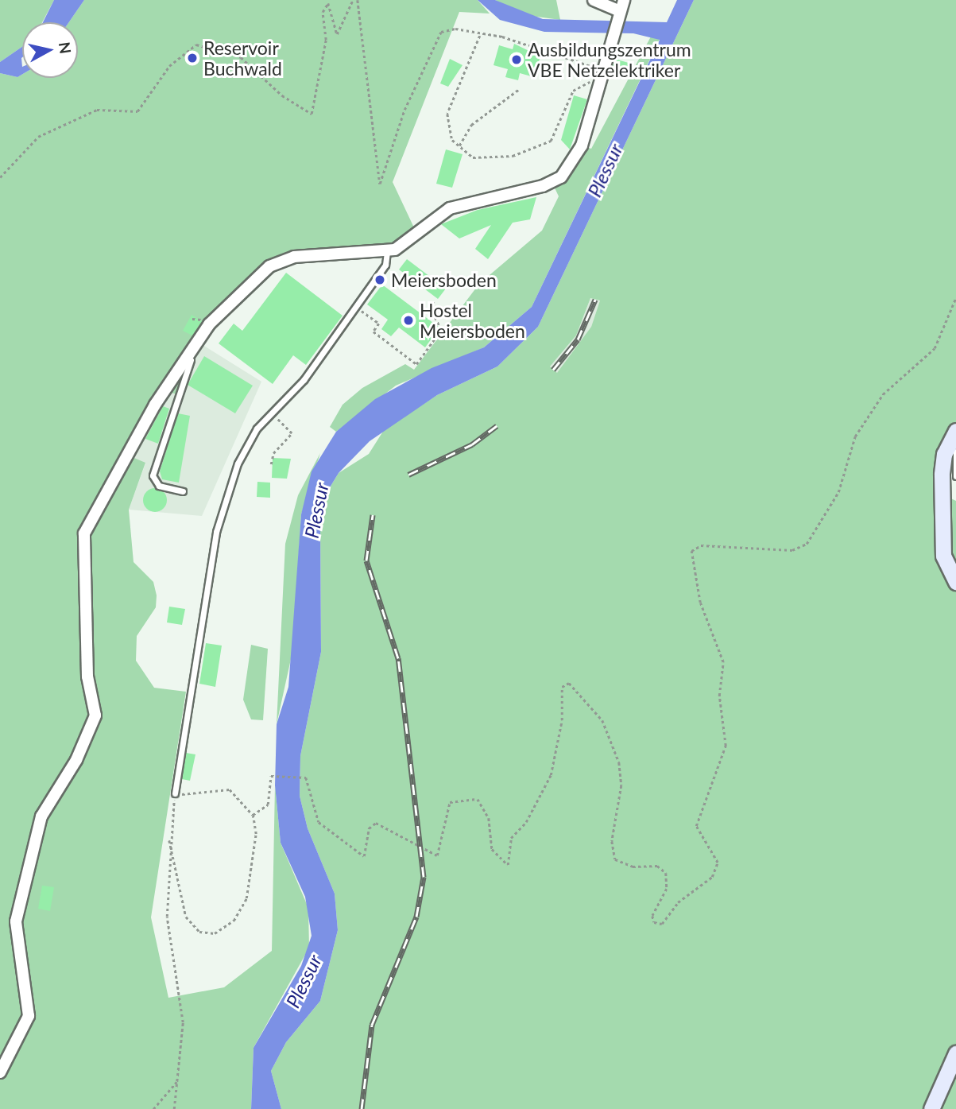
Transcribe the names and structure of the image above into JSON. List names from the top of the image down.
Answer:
{
  "water": ["Plessur"],
  "places": [
    "Reservoir Buchwald",
    "Ausbildungszentrum VBE Netzelektriker",
    "Meiersboden",
    "Hostel Meiersboden"
  ],
  "north": "right"
}
